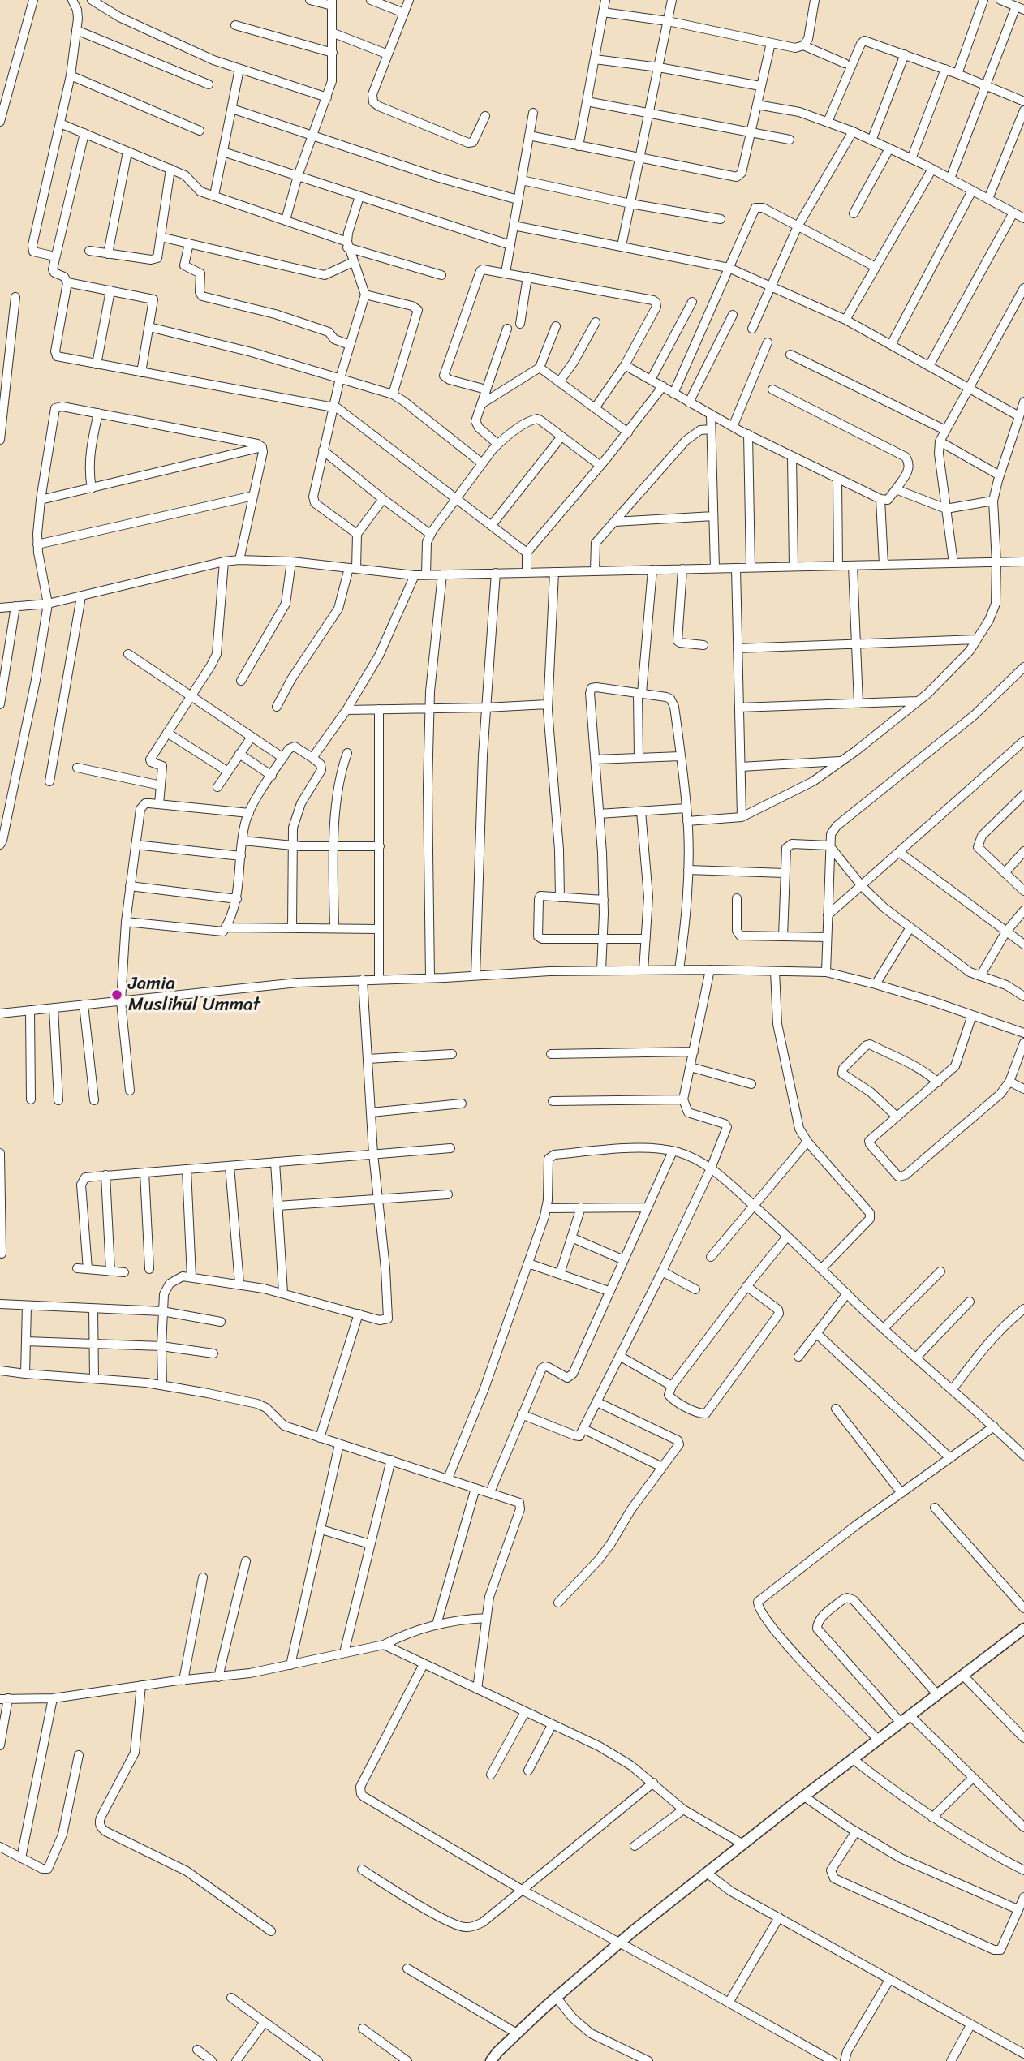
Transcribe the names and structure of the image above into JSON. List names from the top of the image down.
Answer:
{
  "places": ["Jamia Muslihul Ummat"]
}
